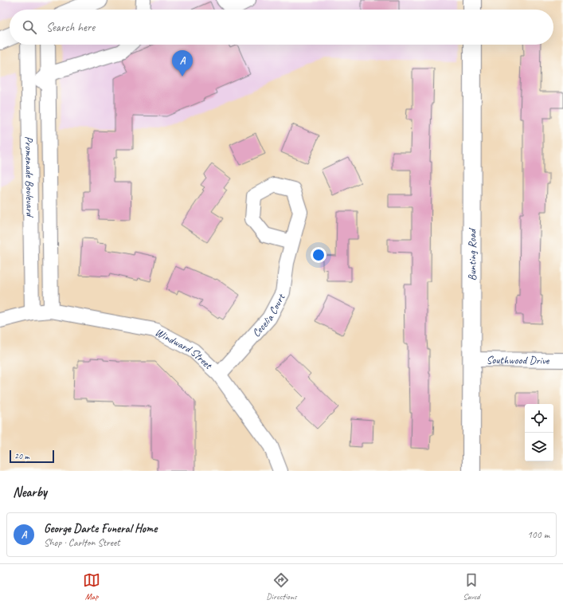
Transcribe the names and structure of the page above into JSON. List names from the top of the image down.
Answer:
{
  "streets": {
    "main road": ["Bunting Road"],
    "street": [
      "Promenade Boulevard",
      "Cecelia Court",
      "Windward Street",
      "Southwood Drive"
    ]
  },
  "crossings": [
    ["Promenade Boulevard", "Windward Street"],
    ["Bunting Road", "Southwood Drive"],
    ["Cecelia Court", "Windward Street"]
  ],
  "scale_bar": "20 m",
  "page": {
    "search": "Search here",
    "pins": "A",
    "scale": "20 m",
    "heading": "Nearby",
    "list": [
      {
        "mark": "A",
        "name": "George Darte Funeral Home",
        "note": "Shop · Carlton Street",
        "value": "100 m"
      }
    ],
    "nav": ["Map", "Directions", "Saved"]
  }
}
